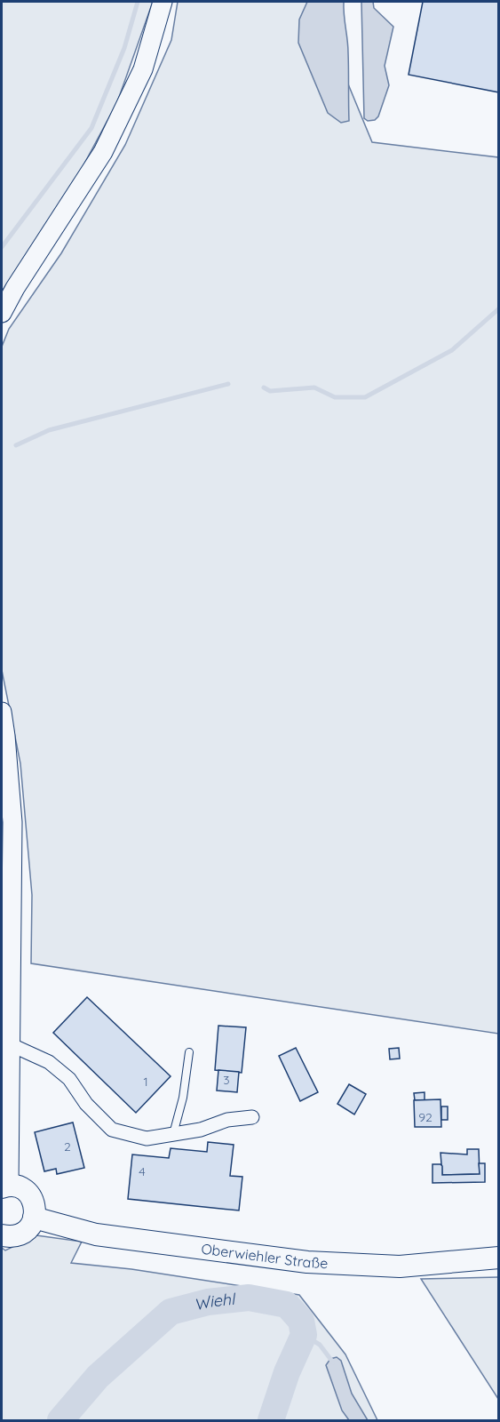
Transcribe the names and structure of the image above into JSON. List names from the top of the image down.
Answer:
{
  "streets": {
    "main road": ["Oberwiehler Straße"]
  },
  "water": ["Wiehl"],
  "house_numbers": [
    "3",
    "1",
    "92",
    "2",
    "4"
  ]
}
